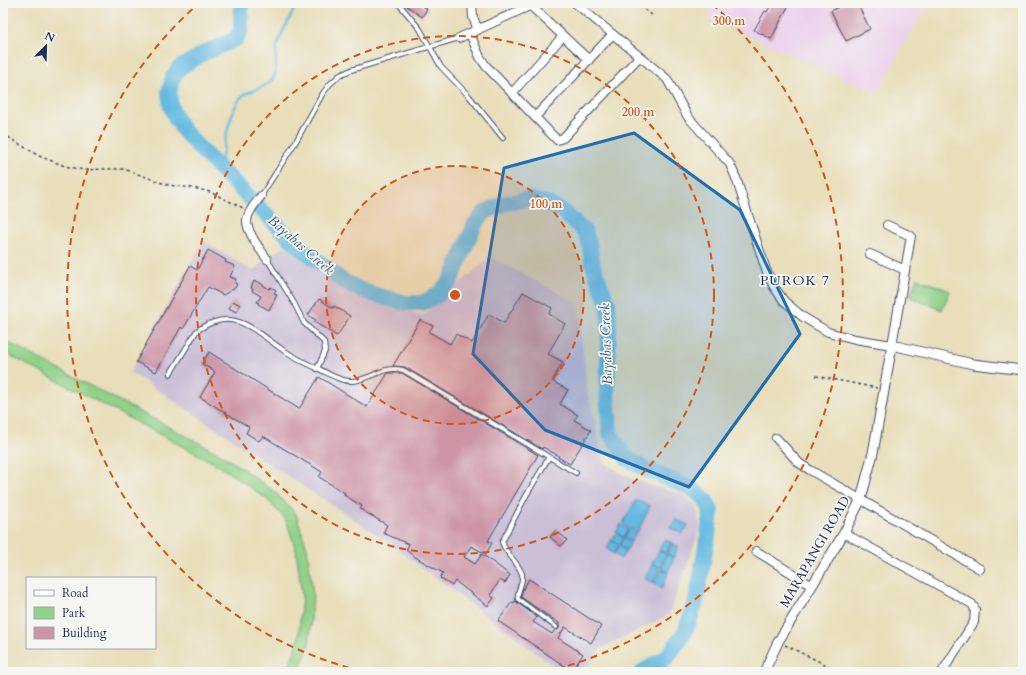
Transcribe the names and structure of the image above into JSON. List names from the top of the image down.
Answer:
{
  "streets": {
    "street": ["MARAPANGI ROAD"]
  },
  "districts": ["PUROK 7"],
  "water": ["Bayabas Creek"],
  "legend": ["Road", "Park", "Building"],
  "north": "top right",
  "rings": ["300 m", "200 m", "100 m"]
}
